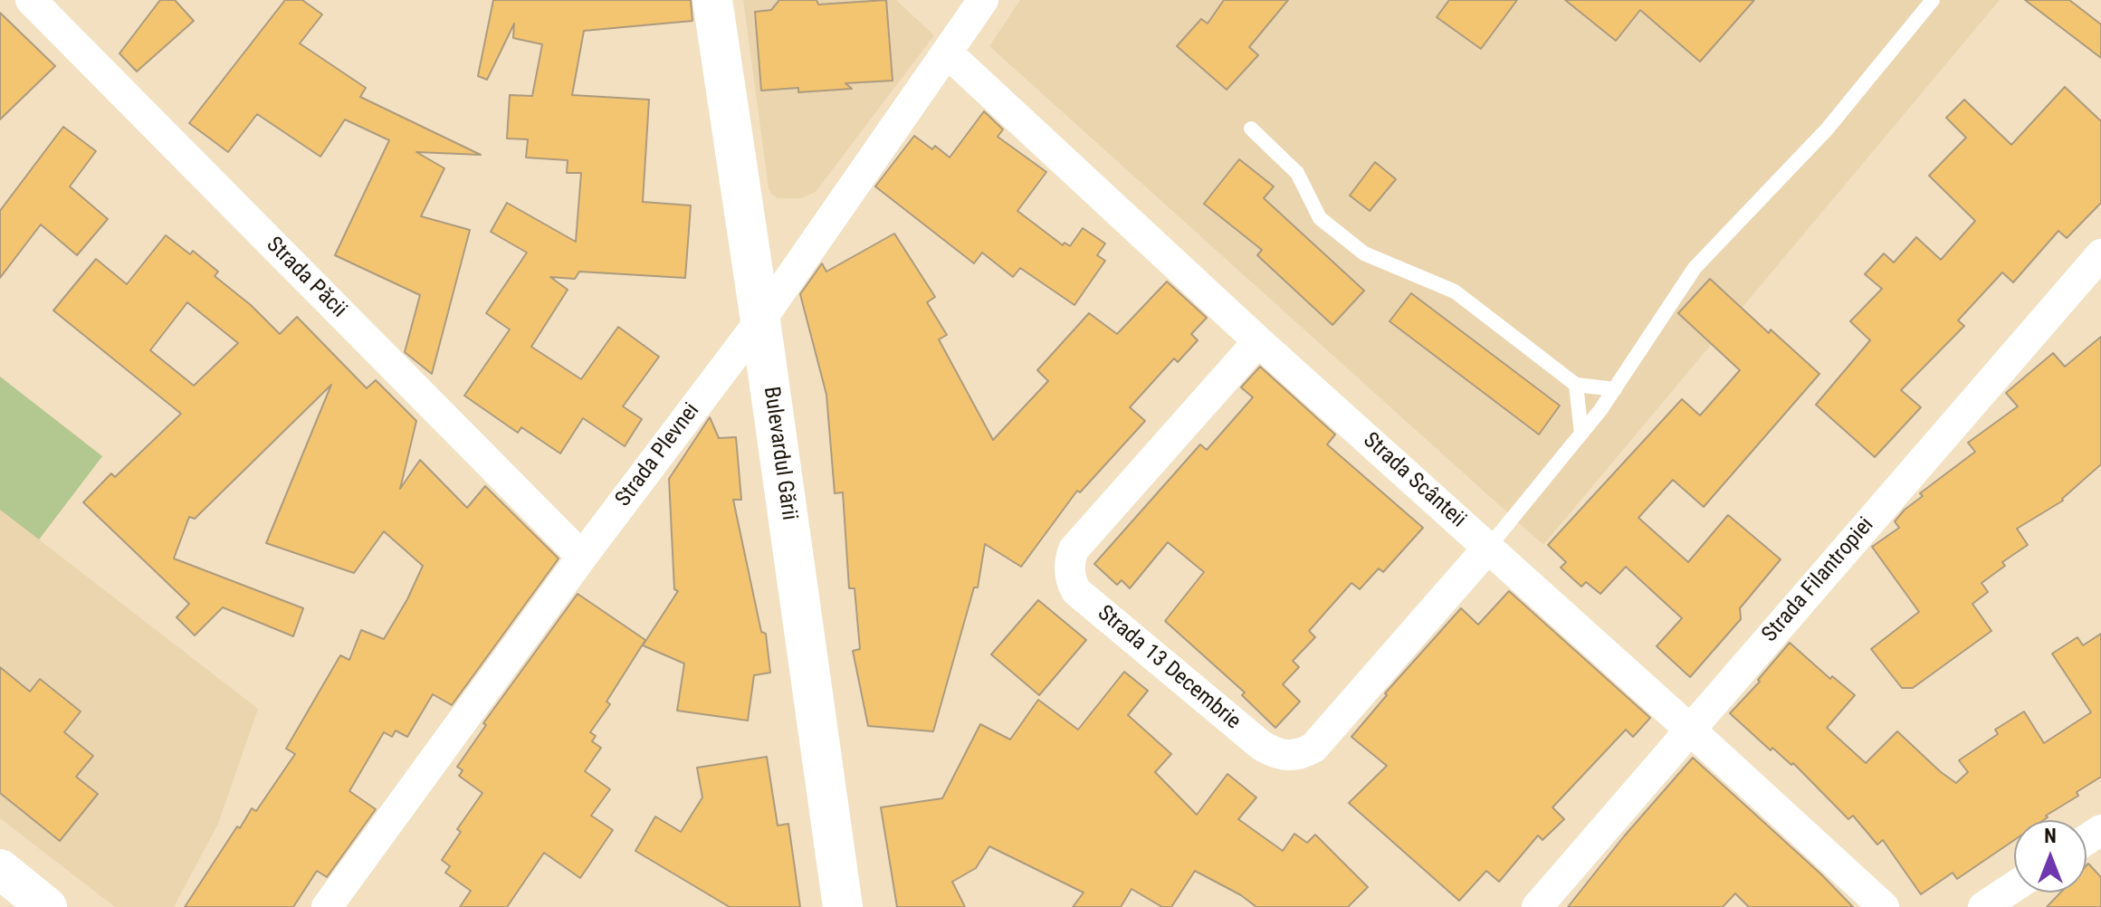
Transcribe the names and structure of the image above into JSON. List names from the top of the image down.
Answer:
{
  "streets": {
    "street": [
      "Strada Păcii",
      "Bulevardul Gării",
      "Strada Plevnei",
      "Strada Scânteii",
      "Strada Filantropiei",
      "Strada 13 Decembrie"
    ]
  },
  "crossings": [
    ["Strada Păcii", "Strada Plevnei"],
    ["Bulevardul Gării", "Strada Plevnei"],
    ["Strada Plevnei", "Strada Scânteii"],
    ["Strada Scânteii", "Strada Filantropiei"],
    ["Strada Scânteii", "Strada 13 Decembrie"]
  ],
  "north": "top"
}
